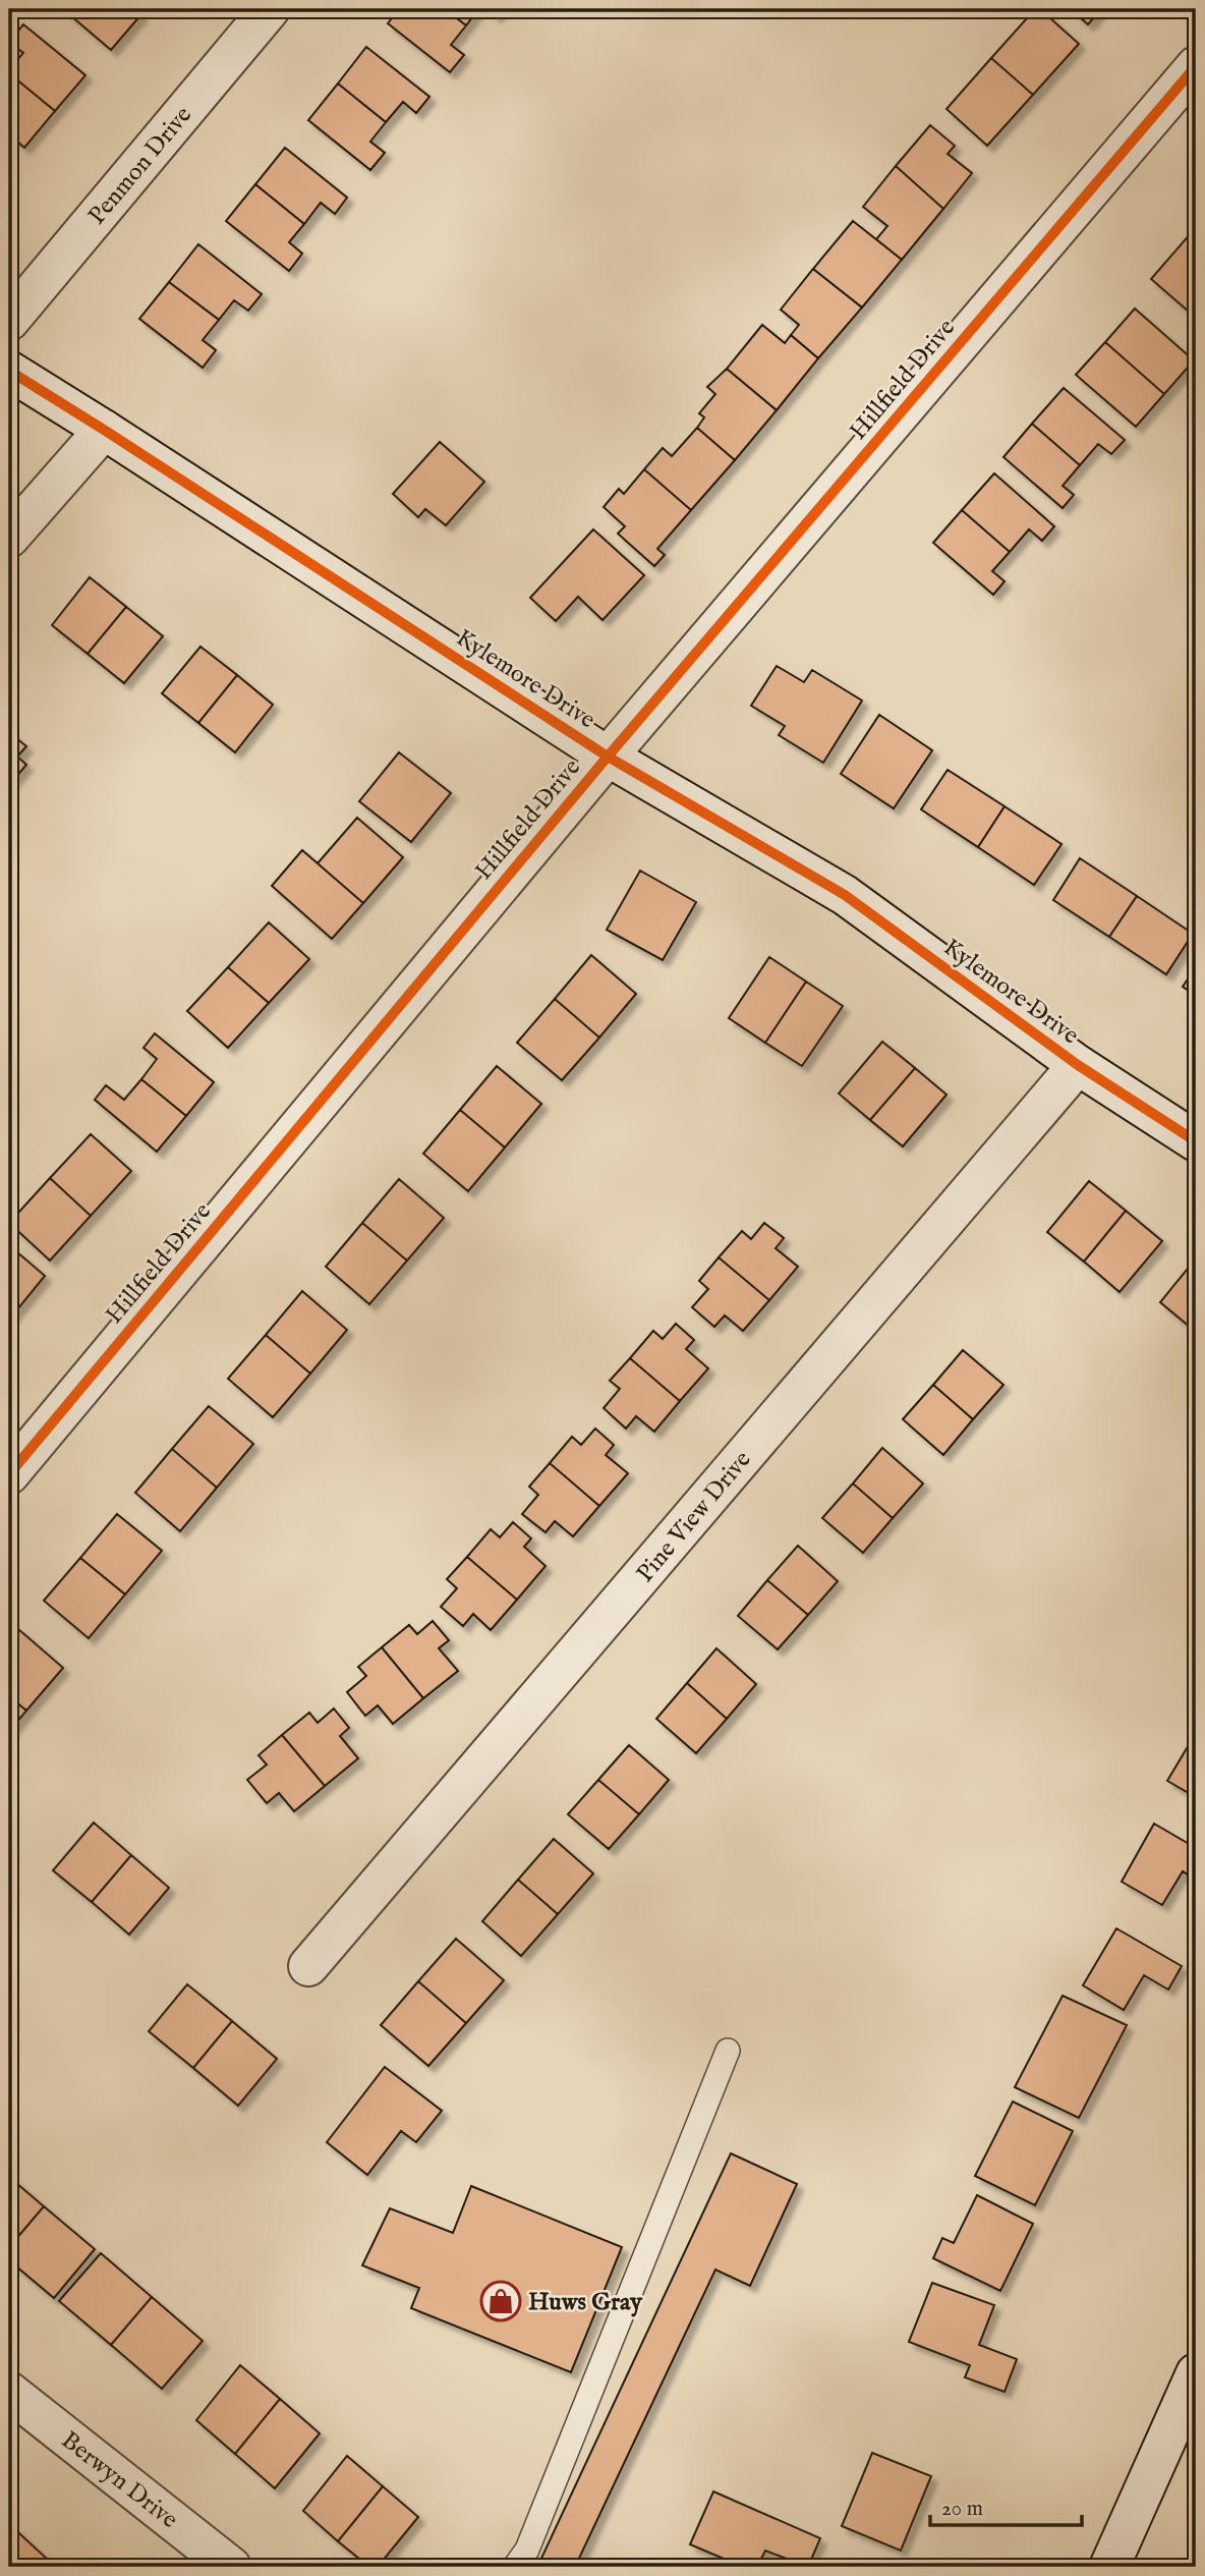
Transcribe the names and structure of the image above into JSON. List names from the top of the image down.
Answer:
{
  "streets": {
    "street": [
      "Penmon Drive",
      "Hillfield Drive",
      "Kylemore Drive",
      "Pine View Drive",
      "Berwyn Drive"
    ]
  },
  "crossings": [
    ["Hillfield Drive", "Kylemore Drive"],
    ["Kylemore Drive", "Pine View Drive"]
  ],
  "places": {
    "shop": ["Huws Gray"]
  },
  "scale_bar": "20 m"
}
